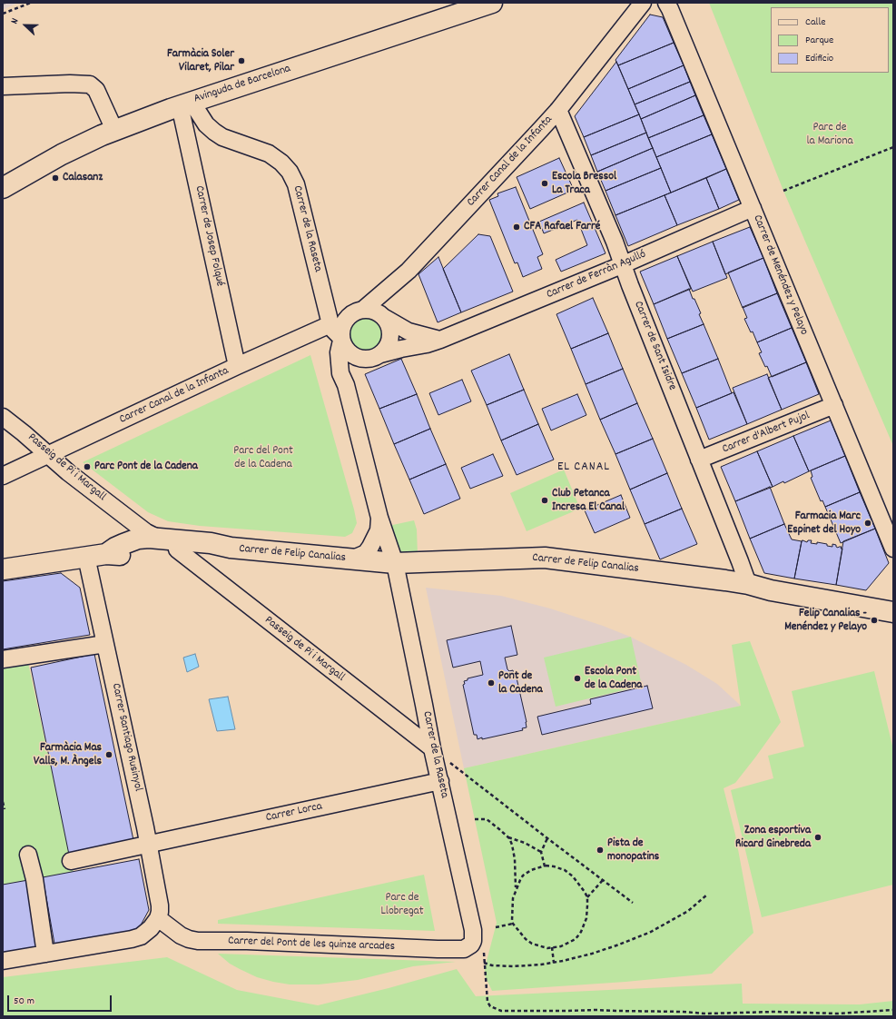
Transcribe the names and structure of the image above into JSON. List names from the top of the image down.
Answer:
{
  "streets": {
    "street": [
      "Avinguda de Barcelona",
      "Carrer Canal de la Infanta",
      "Carrer de la Raseta",
      "Carrer de Josep Folqué",
      "Carrer de Ferràn Agulló",
      "Carrer de Menéndez y Pelayo",
      "Carrer de Sant Isidre",
      "Carrer d'Albert Pujol",
      "Passeig de Pi i Margall",
      "Carrer de Felip Canalias",
      "Carrer Santiago Rusinyol",
      "Carrer Lorca",
      "Carrer del Pont de les quinze arcades"
    ]
  },
  "crossings": [
    ["Avinguda de Barcelona", "Carrer de la Raseta"],
    ["Avinguda de Barcelona", "Carrer de Josep Folqué"],
    ["Carrer Canal de la Infanta", "Carrer de la Raseta"],
    ["Carrer Canal de la Infanta", "Carrer de Josep Folqué"],
    ["Carrer Canal de la Infanta", "Carrer de Ferràn Agulló"],
    ["Carrer Canal de la Infanta", "Carrer de Sant Isidre"],
    ["Carrer Canal de la Infanta", "Passeig de Pi i Margall"],
    ["Carrer de la Raseta", "Carrer de Josep Folqué"],
    ["Carrer de la Raseta", "Passeig de Pi i Margall"],
    ["Carrer de la Raseta", "Carrer de Felip Canalias"],
    ["Carrer de la Raseta", "Carrer Lorca"],
    ["Carrer de la Raseta", "Carrer del Pont de les quinze arcades"],
    ["Carrer de Ferràn Agulló", "Carrer de Menéndez y Pelayo"],
    ["Carrer de Ferràn Agulló", "Carrer de Sant Isidre"],
    ["Carrer de Menéndez y Pelayo", "Carrer d'Albert Pujol"],
    ["Carrer de Sant Isidre", "Carrer d'Albert Pujol"],
    ["Carrer de Sant Isidre", "Carrer de Felip Canalias"],
    ["Passeig de Pi i Margall", "Carrer de Felip Canalias"],
    ["Carrer de Felip Canalias", "Carrer Santiago Rusinyol"],
    ["Carrer Santiago Rusinyol", "Carrer Lorca"],
    ["Carrer Santiago Rusinyol", "Carrer del Pont de les quinze arcades"]
  ],
  "districts": ["EL CANAL"],
  "parks": ["Parc de la Mariona", "Parc del Pont de la Cadena", "Parc de Llobregat"],
  "places": [
    "Farmàcia Soler Vilaret, Pilar",
    "Calasanz",
    "Escola Bressol La Traca",
    "CFA Rafael Farré",
    "Parc Pont de la Cadena",
    "Club Petanca Incresa El Canal",
    "Farmacia Marc Espinet del Hoyo",
    "Felip Canalias - Menéndez y Pelayo",
    "Escola Pont de la Cadena",
    "Pont de la Cadena",
    "Farmàcia Mas Valls, M. Àngels",
    "Zona esportiva Ricard Ginebreda",
    "Pista de monopatins"
  ],
  "legend": ["Calle", "Parque", "Edificio"],
  "scale_bar": "50 m",
  "north": "left"
}
